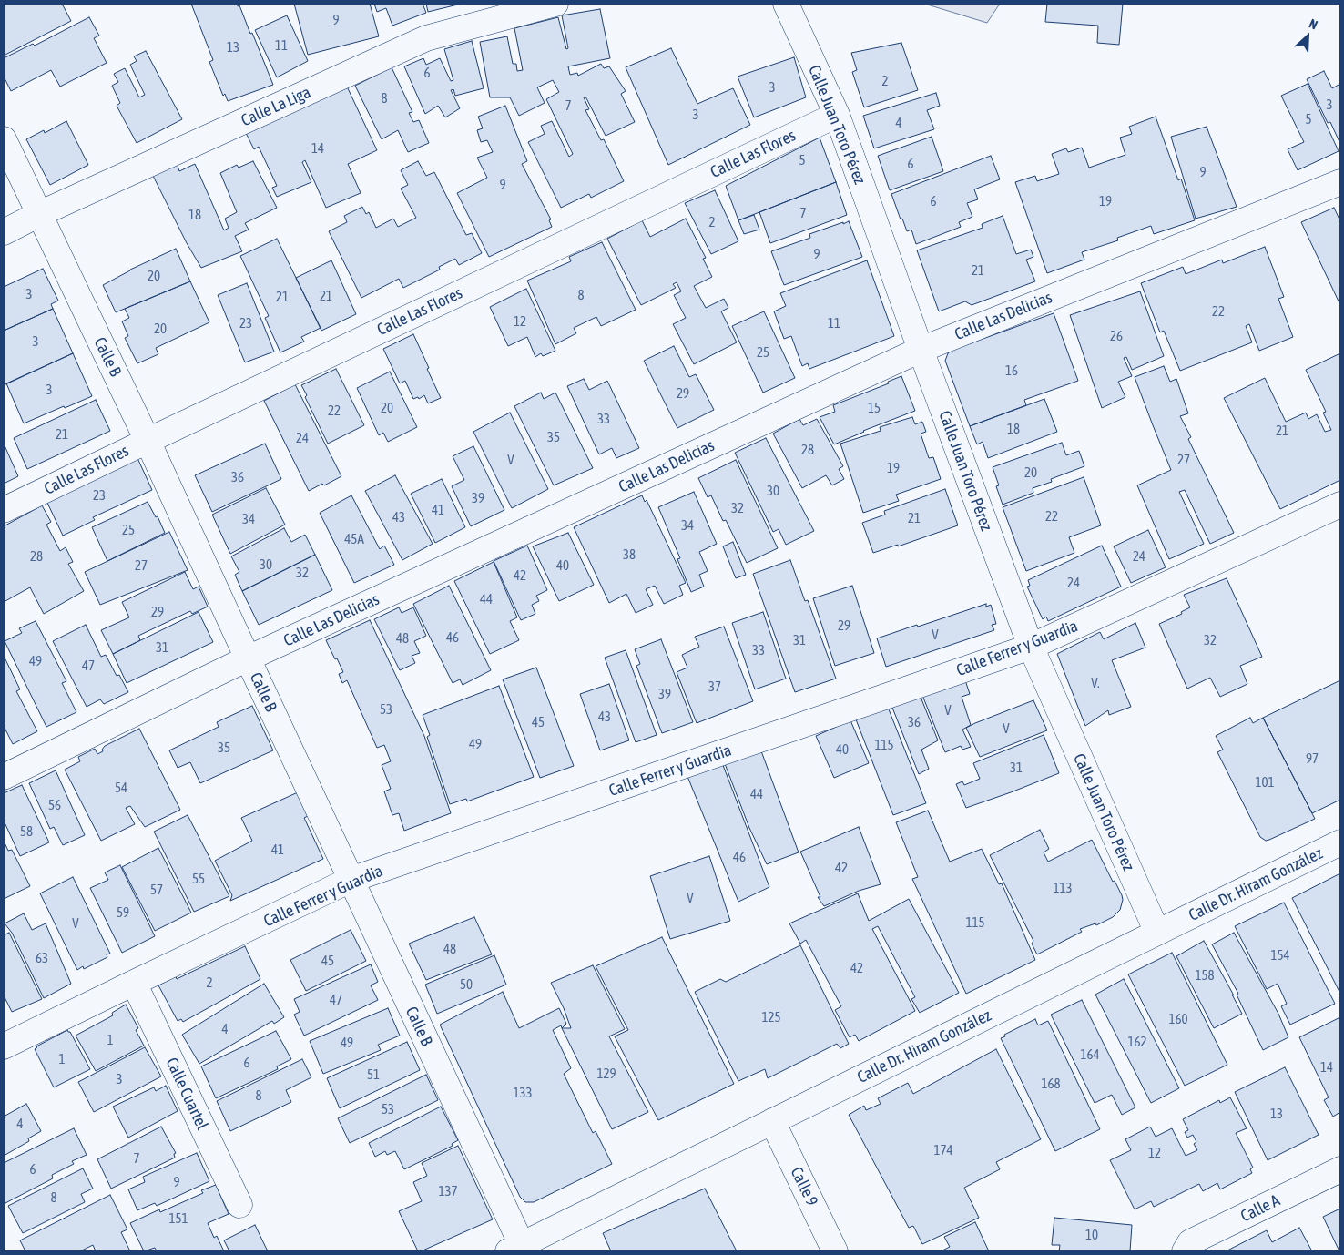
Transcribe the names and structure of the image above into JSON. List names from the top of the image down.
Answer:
{
  "streets": {
    "street": [
      "Calle La Liga",
      "Calle Juan Toro Pérez",
      "Calle Las Flores",
      "Calle Las Delicias",
      "Calle B",
      "Calle Ferrer y Guardia",
      "Calle Dr. Hiram González",
      "Calle Cuartel",
      "Calle 9",
      "Calle A"
    ]
  },
  "crossings": [
    ["Calle La Liga", "Calle B"],
    ["Calle Juan Toro Pérez", "Calle Las Flores"],
    ["Calle Juan Toro Pérez", "Calle Las Delicias"],
    ["Calle Juan Toro Pérez", "Calle Ferrer y Guardia"],
    ["Calle Juan Toro Pérez", "Calle Dr. Hiram González"],
    ["Calle Las Flores", "Calle B"],
    ["Calle Las Delicias", "Calle B"],
    ["Calle B", "Calle Ferrer y Guardia"],
    ["Calle B", "Calle Dr. Hiram González"],
    ["Calle Ferrer y Guardia", "Calle Cuartel"],
    ["Calle Dr. Hiram González", "Calle 9"]
  ],
  "house_numbers": [
    "9",
    "11",
    "13",
    "6",
    "2",
    "3",
    "8",
    "3",
    "7",
    "3",
    "5",
    "4",
    "14",
    "5",
    "6",
    "9",
    "9",
    "6",
    "19",
    "7",
    "18",
    "2",
    "9",
    "21",
    "20",
    "3",
    "8",
    "21",
    "21",
    "22",
    "12",
    "23",
    "11",
    "20",
    "26",
    "3",
    "25",
    "16",
    "3",
    "29",
    "20",
    "15",
    "22",
    "33",
    "18",
    "21",
    "21",
    "35",
    "24",
    "28",
    "V",
    "27",
    "19",
    "20",
    "36",
    "30",
    "23",
    "39",
    "32",
    "41",
    "22",
    "43",
    "21",
    "34",
    "34",
    "25",
    "45A",
    "38",
    "28",
    "24",
    "30",
    "27",
    "40",
    "32",
    "42",
    "24",
    "44",
    "29",
    "29",
    "V",
    "46",
    "48",
    "31",
    "32",
    "31",
    "33",
    "49",
    "47",
    "V.",
    "37",
    "39",
    "53",
    "V",
    "43",
    "45",
    "36",
    "V",
    "49",
    "115",
    "35",
    "40",
    "97",
    "31",
    "101",
    "54",
    "44",
    "56",
    "58",
    "41",
    "46",
    "42",
    "55",
    "113",
    "57",
    "V",
    "59",
    "115",
    "V",
    "48",
    "154",
    "63",
    "45",
    "42",
    "158",
    "2",
    "50",
    "47",
    "125",
    "160",
    "4",
    "1",
    "162",
    "49",
    "164",
    "1",
    "6",
    "14",
    "129",
    "51",
    "3",
    "168",
    "133",
    "8",
    "53",
    "13",
    "4",
    "174",
    "12",
    "7",
    "6",
    "9",
    "137",
    "8",
    "151",
    "10"
  ],
  "north": "top right"
}
